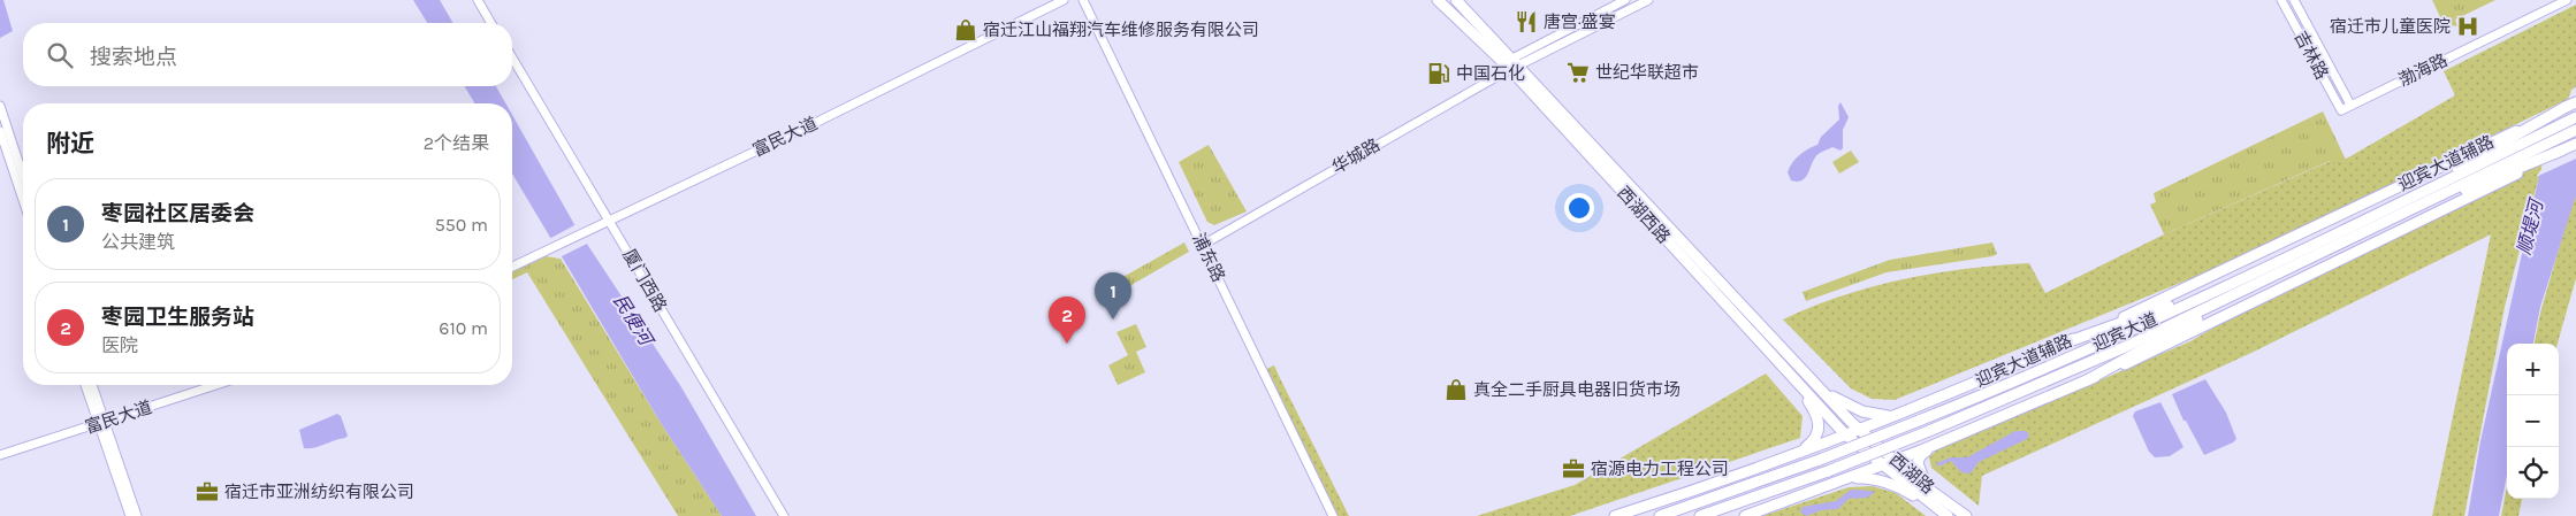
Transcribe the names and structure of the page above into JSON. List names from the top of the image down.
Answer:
{
  "streets": {
    "main road": [
      "迎宾大道辅路",
      "西湖西路",
      "迎宾大道",
      "西湖路"
    ],
    "street": [
      "吉林路",
      "渤海路",
      "富民大道",
      "华城路",
      "浦东路",
      "厦门西路"
    ]
  },
  "crossings": [
    ["吉林路", "渤海路"],
    ["富民大道", "厦门西路"],
    ["华城路", "西湖西路"],
    ["华城路", "浦东路"],
    ["迎宾大道辅路", "西湖西路"],
    ["迎宾大道辅路", "西湖路"],
    ["西湖西路", "西湖路"]
  ],
  "water": ["顺堤河", "民便河"],
  "places": {
    "restaurant": ["唐宫·盛宴"],
    "hospital": ["宿迁市儿童医院"],
    "shop": ["宿迁江山福翔汽车维修服务有限公司", "真全二手厨具电器旧货市场"],
    "supermarket": ["世纪华联超市"],
    "fuel station": ["中国石化"],
    "office": ["宿源电力工程公司", "宿迁市亚洲纺织有限公司"]
  },
  "page": {
    "search": "搜索地点",
    "heading": ["附近", "2个结果"],
    "list": [
      {
        "mark": "1",
        "name": "枣园社区居委会",
        "note": "公共建筑",
        "value": "550 m"
      },
      {
        "mark": "2",
        "name": "枣园卫生服务站",
        "note": "医院",
        "value": "610 m"
      }
    ],
    "pins": ["1", "2"],
    "map_buttons": ["+", "−"]
  }
}
